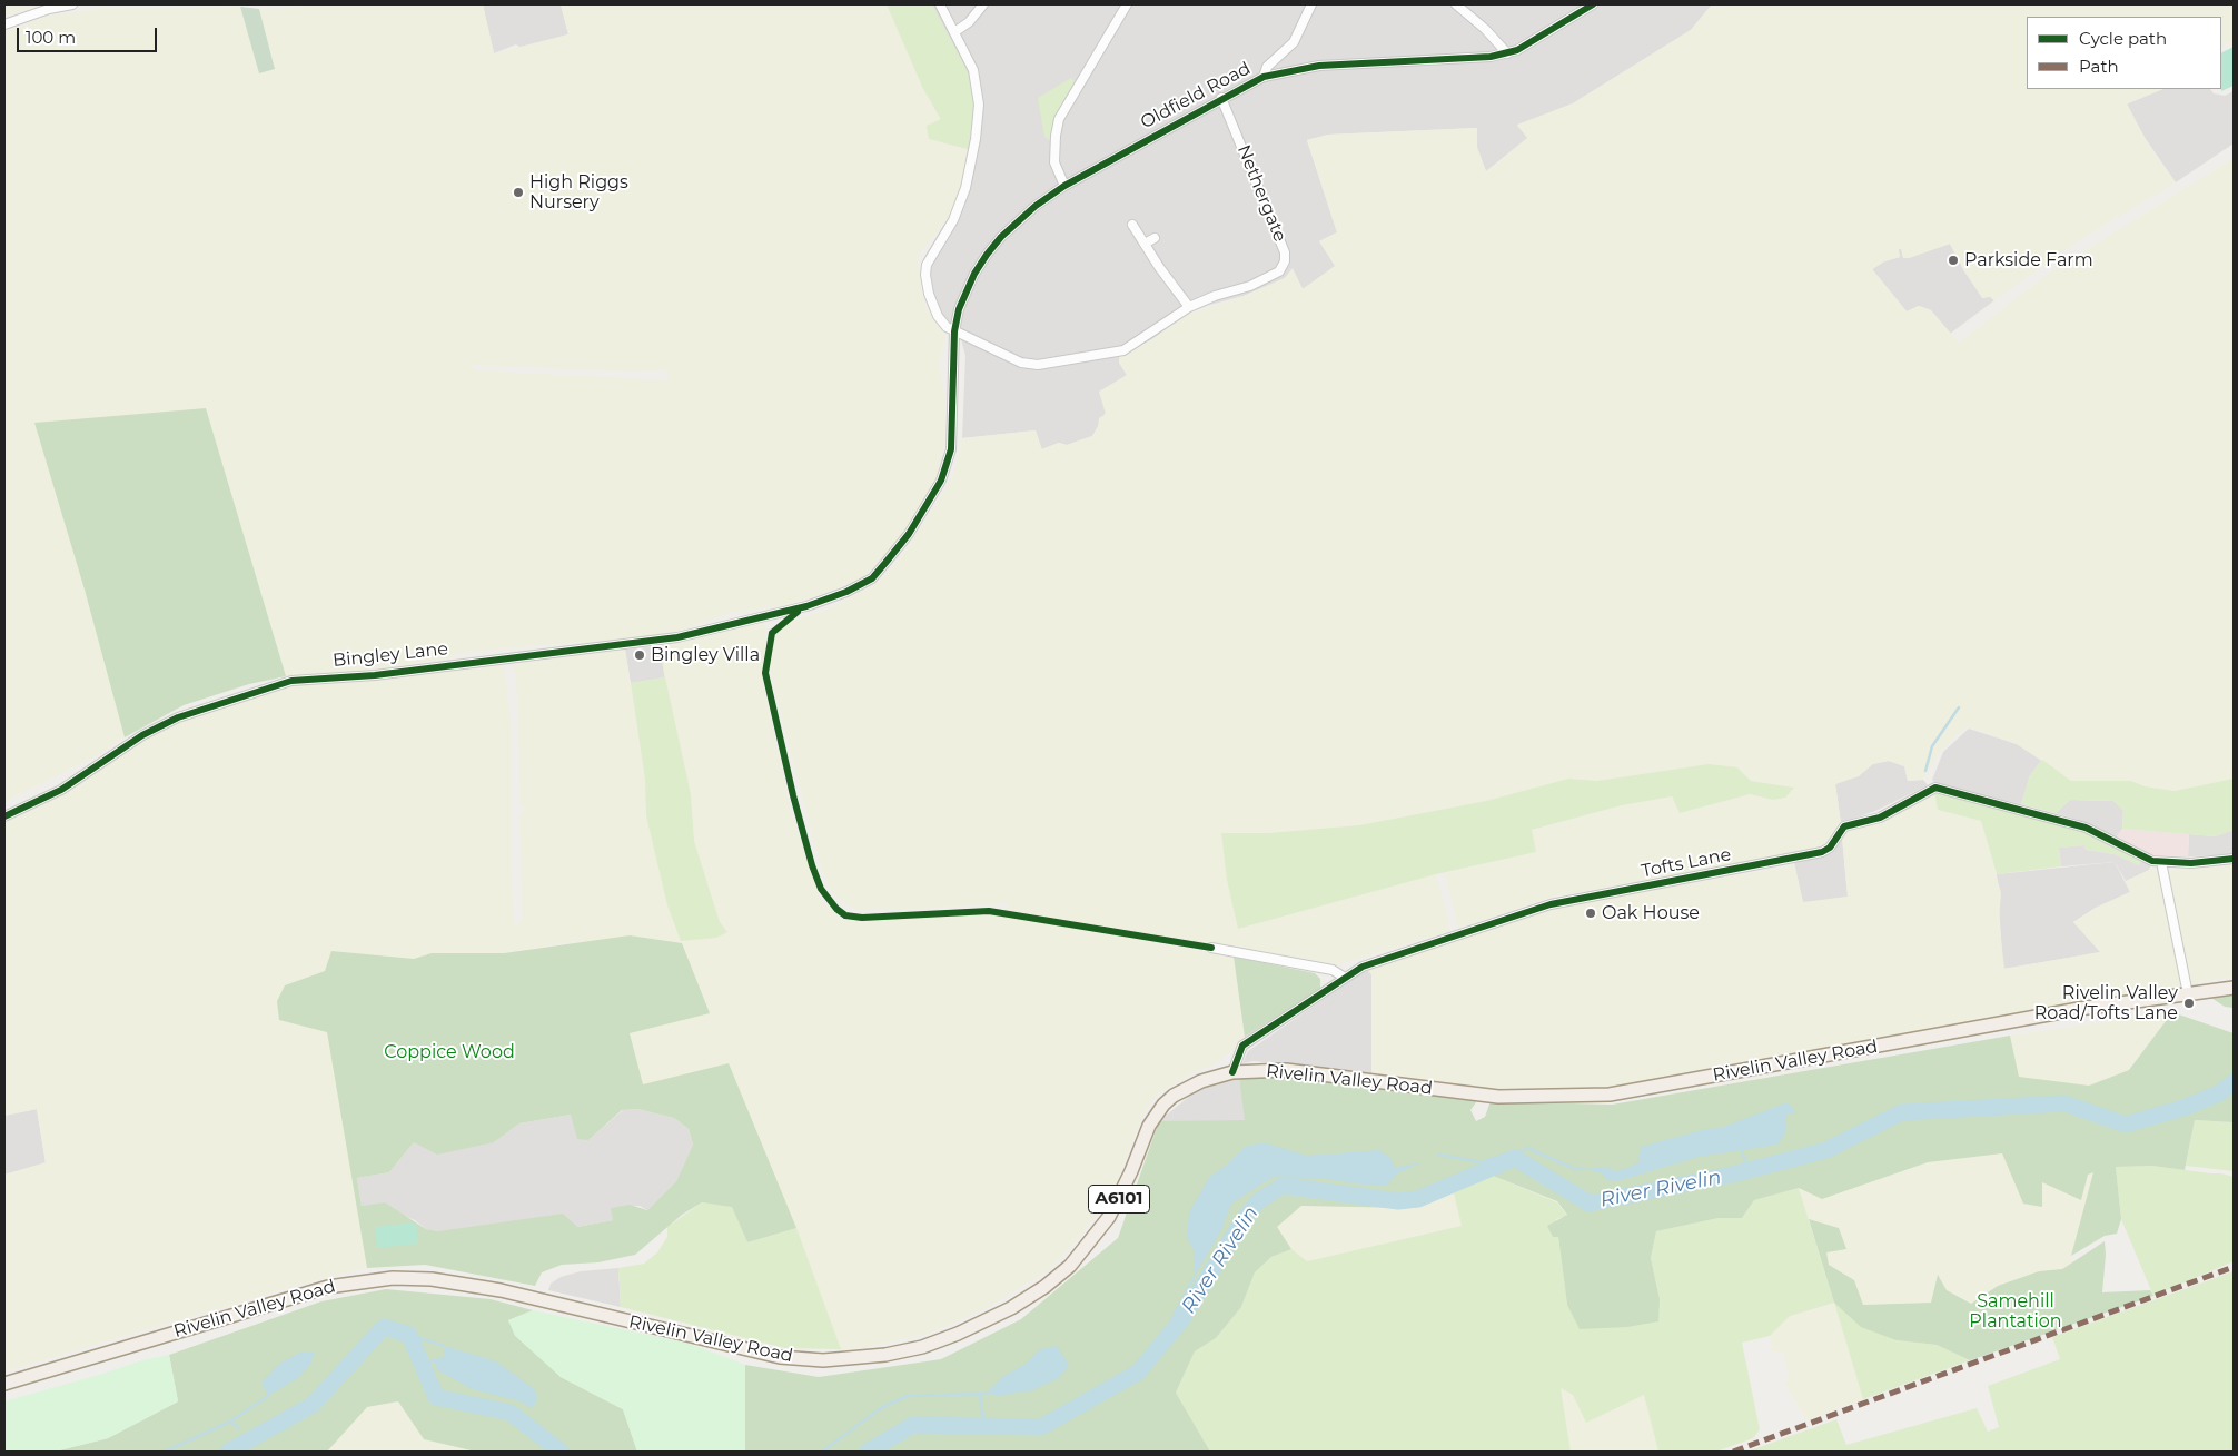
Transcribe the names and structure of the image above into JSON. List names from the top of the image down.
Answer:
{
  "streets": {
    "main road": ["Rivelin Valley Road", "A6101"],
    "street": [
      "Oldfield Road",
      "Nethergate",
      "Bingley Lane",
      "Tofts Lane"
    ]
  },
  "crossings": [
    ["Oldfield Road", "Nethergate"],
    ["Oldfield Road", "Bingley Lane"],
    ["Nethergate", "Bingley Lane"],
    ["Tofts Lane", "Rivelin Valley Road"]
  ],
  "water": ["River Rivelin"],
  "parks": ["Coppice Wood", "Samehill Plantation"],
  "places": [
    "High Riggs Nursery",
    "Parkside Farm",
    "Bingley Villa",
    "Oak House",
    "Rivelin Valley Road/Tofts Lane"
  ],
  "legend": ["Cycle path", "Path"],
  "scale_bar": "100 m"
}
